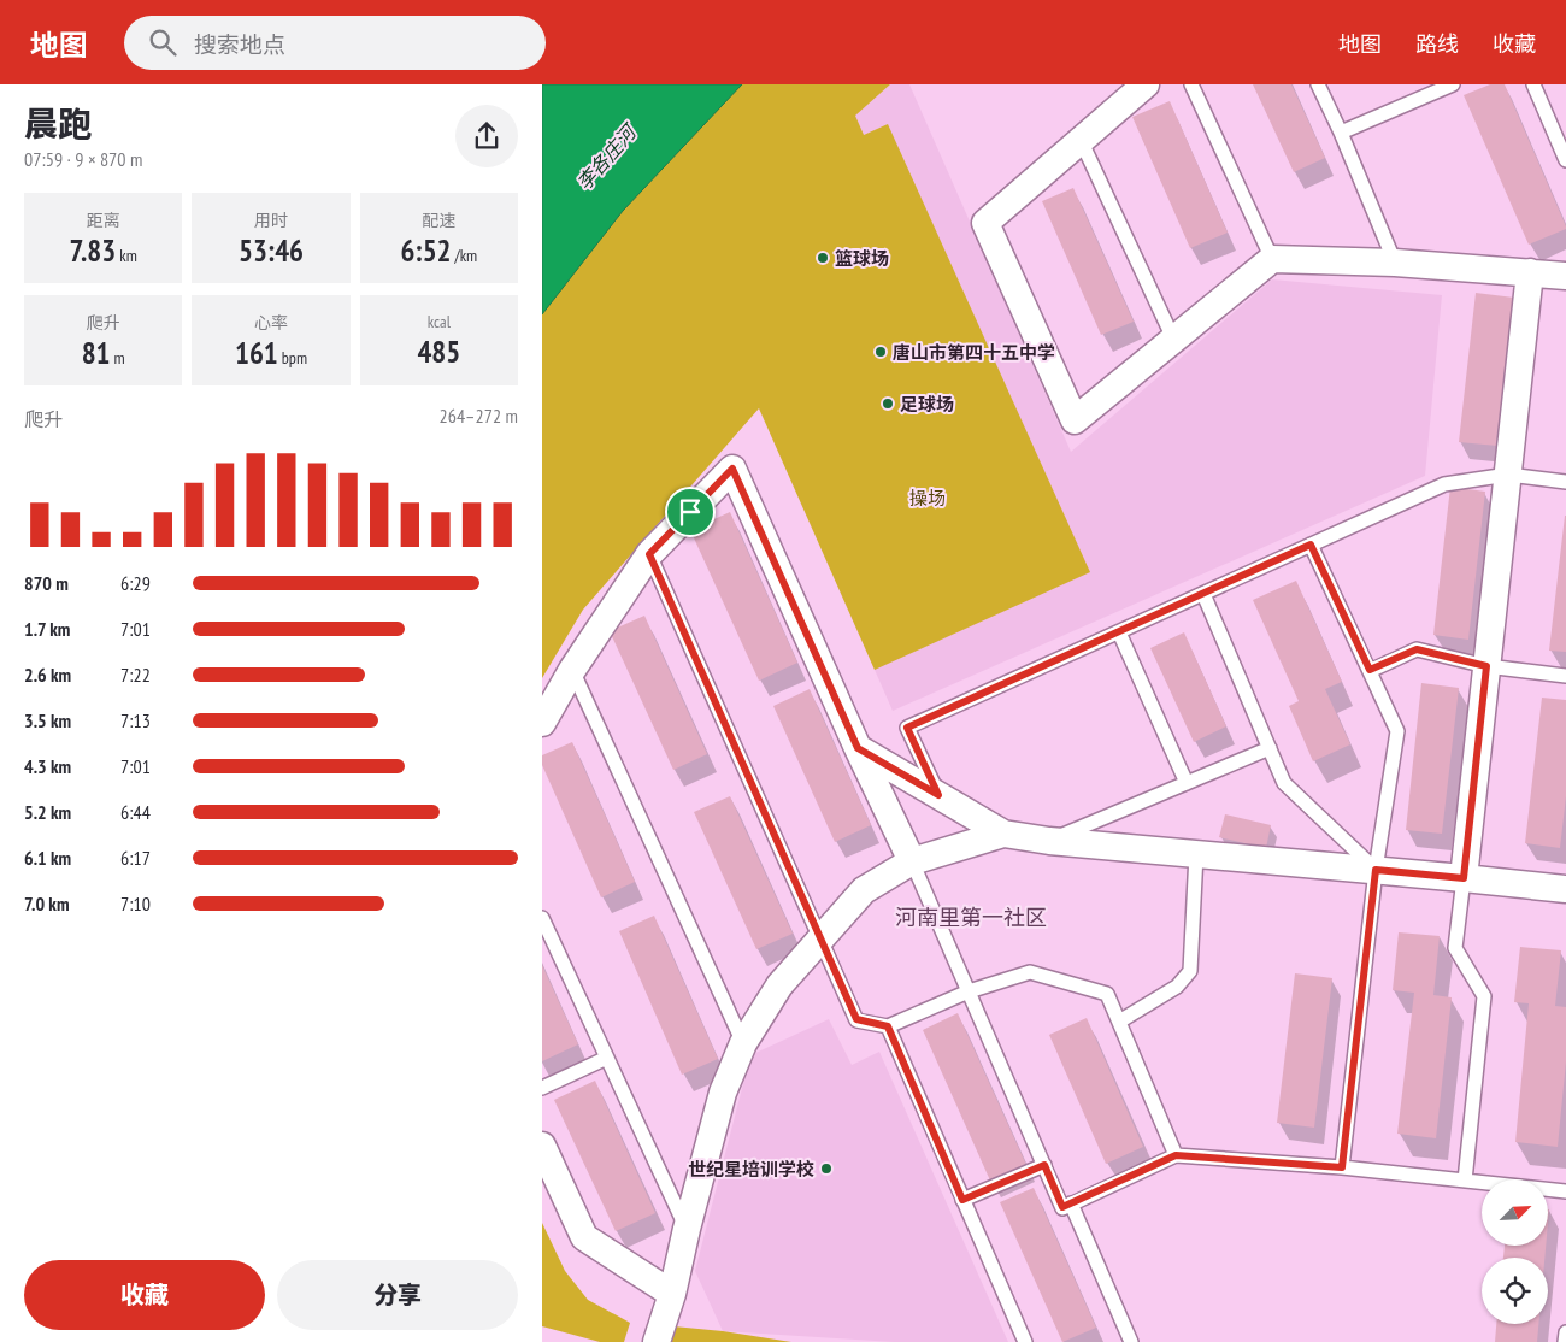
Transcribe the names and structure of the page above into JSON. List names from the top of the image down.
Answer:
{
  "districts": ["河南里第一社区"],
  "water": ["李各庄河"],
  "parks": ["操场"],
  "places": [
    "篮球场",
    "唐山市第四十五中学",
    "足球场",
    "世纪星培训学校"
  ],
  "north": "top right",
  "page": {
    "header": "地图",
    "search": "搜索地点",
    "nav": ["地图", "路线", "收藏"],
    "heading": ["晨跑", "07:59 · 9 × 870 m"],
    "stats": [
      ["距离", "7.83 km"],
      ["用时", "53:46"],
      ["配速", "6:52 /km"],
      ["爬升", "81 m"],
      ["心率", "161 bpm"],
      ["kcal", "485"]
    ],
    "chart": ["爬升", "264–272 m"],
    "list": [
      {
        "name": "870 m",
        "note": "6:29"
      },
      {
        "name": "1.7 km",
        "note": "7:01"
      },
      {
        "name": "2.6 km",
        "note": "7:22"
      },
      {
        "name": "3.5 km",
        "note": "7:13"
      },
      {
        "name": "4.3 km",
        "note": "7:01"
      },
      {
        "name": "5.2 km",
        "note": "6:44"
      },
      {
        "name": "6.1 km",
        "note": "6:17"
      },
      {
        "name": "7.0 km",
        "note": "7:10"
      }
    ],
    "buttons": ["收藏", "分享"]
  }
}
